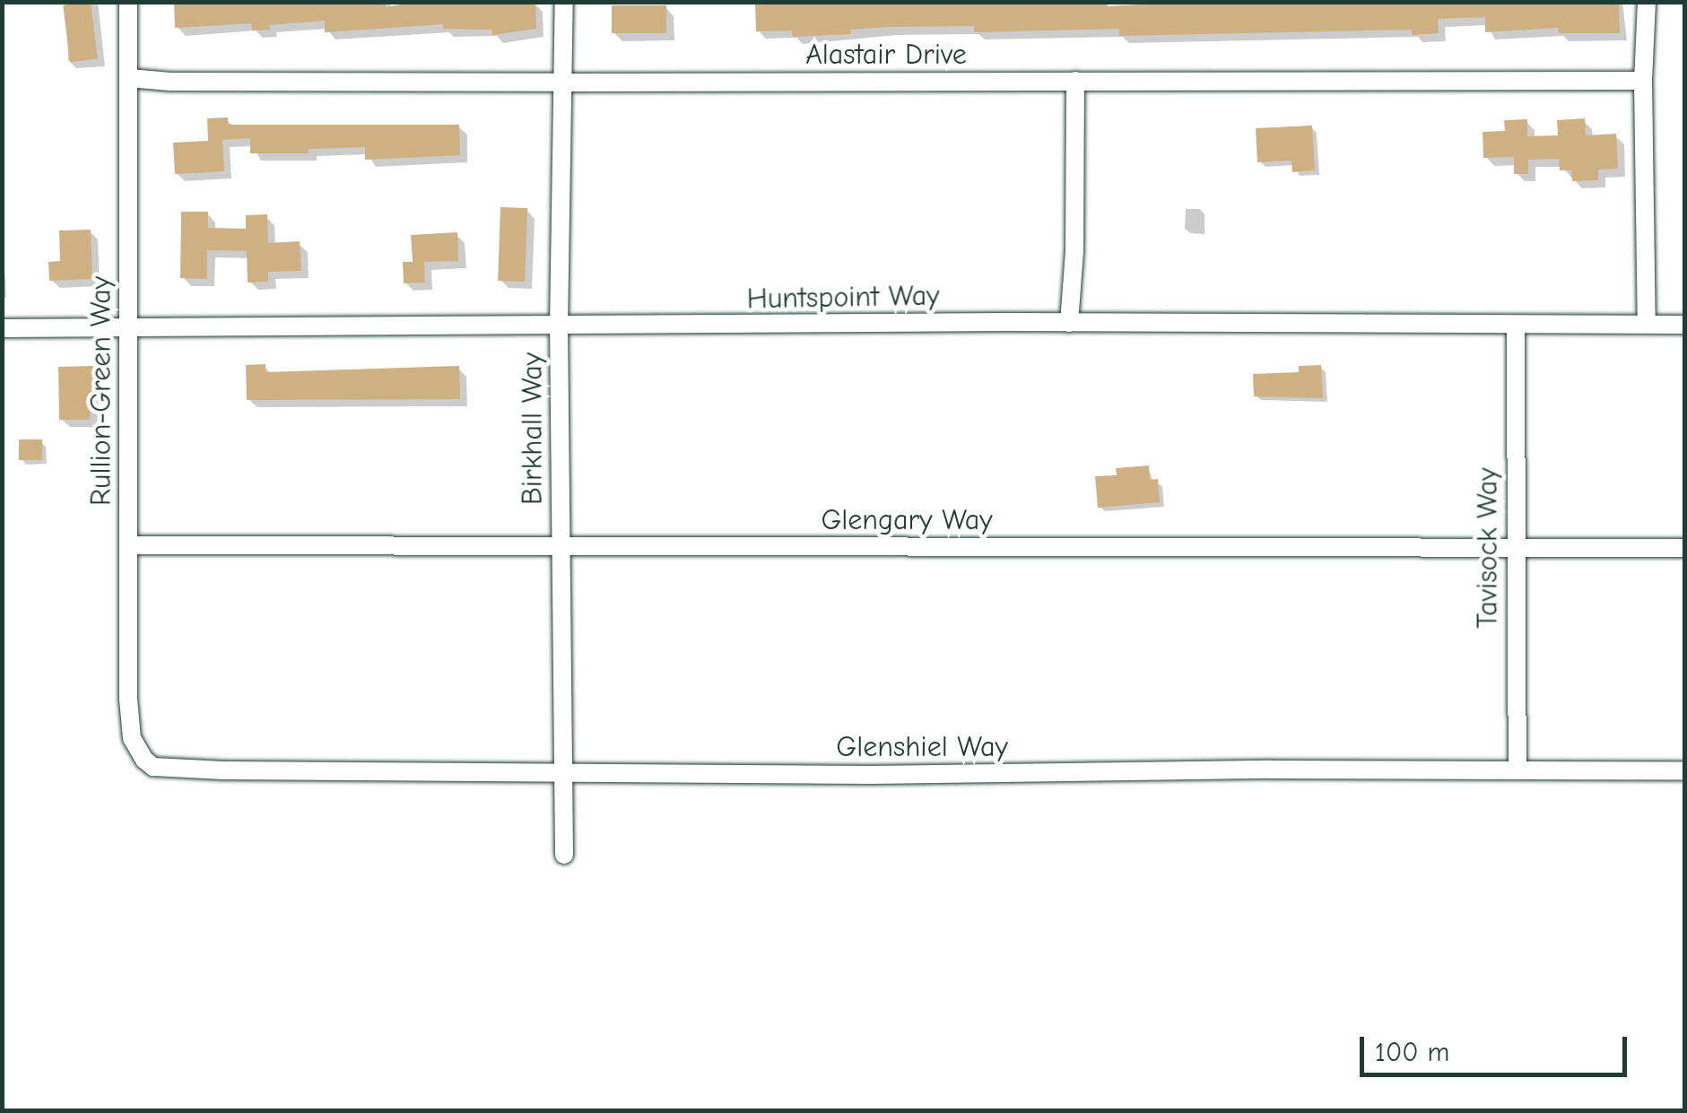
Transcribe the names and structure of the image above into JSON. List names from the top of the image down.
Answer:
{
  "streets": {
    "street": [
      "Alastair Drive",
      "Huntspoint Way",
      "Rullion-Green Way",
      "Birkhall Way",
      "Glengary Way",
      "Tavisock Way",
      "Glenshiel Way"
    ]
  },
  "crossings": [
    ["Alastair Drive", "Rullion-Green Way"],
    ["Alastair Drive", "Birkhall Way"],
    ["Huntspoint Way", "Rullion-Green Way"],
    ["Huntspoint Way", "Birkhall Way"],
    ["Huntspoint Way", "Tavisock Way"],
    ["Rullion-Green Way", "Glengary Way"],
    ["Rullion-Green Way", "Glenshiel Way"],
    ["Birkhall Way", "Glengary Way"],
    ["Birkhall Way", "Glenshiel Way"],
    ["Glengary Way", "Tavisock Way"],
    ["Tavisock Way", "Glenshiel Way"]
  ],
  "scale_bar": "100 m"
}
